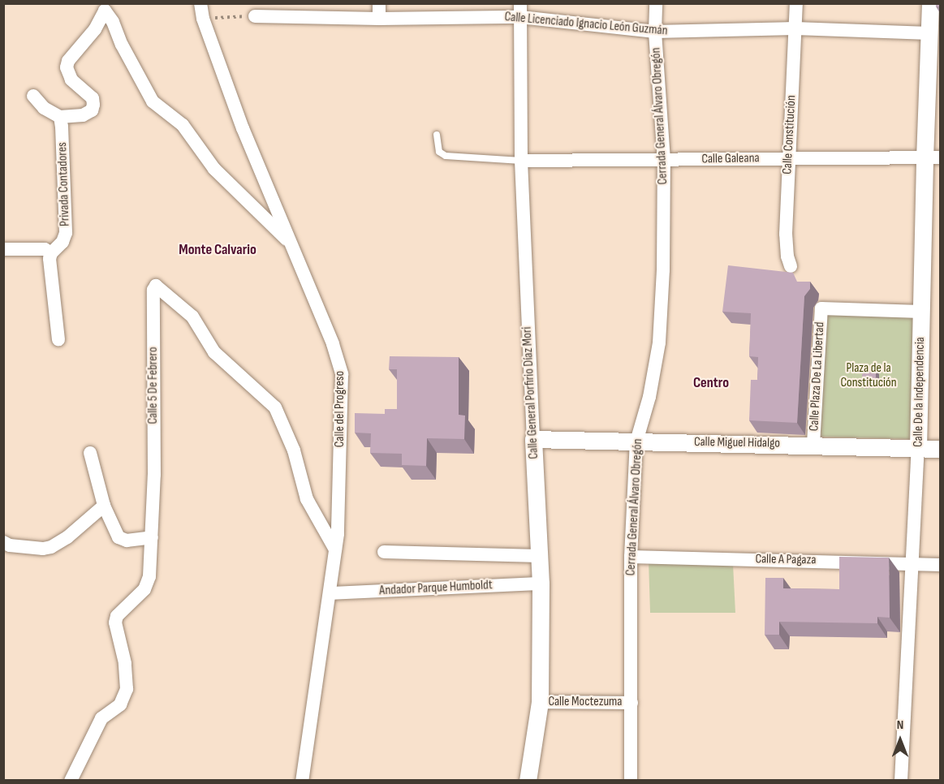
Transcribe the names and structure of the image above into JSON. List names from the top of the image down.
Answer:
{
  "streets": {
    "street": [
      "Calle Licenciado Ignacio León Guzmán",
      "Cerrada General Álvaro Obregón",
      "Calle Constitución",
      "Calle Galeana",
      "Privada Contadores",
      "Calle Plaza De La Libertad",
      "Calle 5 De Febrero",
      "Calle De la Independencia",
      "Calle General Porfirio Díaz Mori",
      "Calle del Progreso",
      "Calle Miguel Hidalgo",
      "Calle A Pagaza",
      "Andador Parque Humboldt",
      "Calle Moctezuma"
    ]
  },
  "crossings": [
    ["Calle Licenciado Ignacio León Guzmán", "Cerrada General Álvaro Obregón"],
    ["Calle Licenciado Ignacio León Guzmán", "Calle Constitución"],
    ["Calle Licenciado Ignacio León Guzmán", "Calle De la Independencia"],
    ["Calle Licenciado Ignacio León Guzmán", "Calle General Porfirio Díaz Mori"],
    ["Cerrada General Álvaro Obregón", "Calle Galeana"],
    ["Cerrada General Álvaro Obregón", "Calle Miguel Hidalgo"],
    ["Cerrada General Álvaro Obregón", "Calle A Pagaza"],
    ["Cerrada General Álvaro Obregón", "Calle Moctezuma"],
    ["Calle Constitución", "Calle Galeana"],
    ["Calle Galeana", "Calle De la Independencia"],
    ["Calle Galeana", "Calle General Porfirio Díaz Mori"],
    ["Calle Plaza De La Libertad", "Calle De la Independencia"],
    ["Calle Plaza De La Libertad", "Calle Miguel Hidalgo"],
    ["Calle 5 De Febrero", "Calle del Progreso"],
    ["Calle De la Independencia", "Calle Miguel Hidalgo"],
    ["Calle De la Independencia", "Calle A Pagaza"],
    ["Calle General Porfirio Díaz Mori", "Calle Miguel Hidalgo"],
    ["Calle General Porfirio Díaz Mori", "Andador Parque Humboldt"],
    ["Calle General Porfirio Díaz Mori", "Calle Moctezuma"],
    ["Calle del Progreso", "Andador Parque Humboldt"]
  ],
  "districts": ["Monte Calvario", "Centro"],
  "parks": ["Plaza de la Constitución"],
  "north": "top"
}
